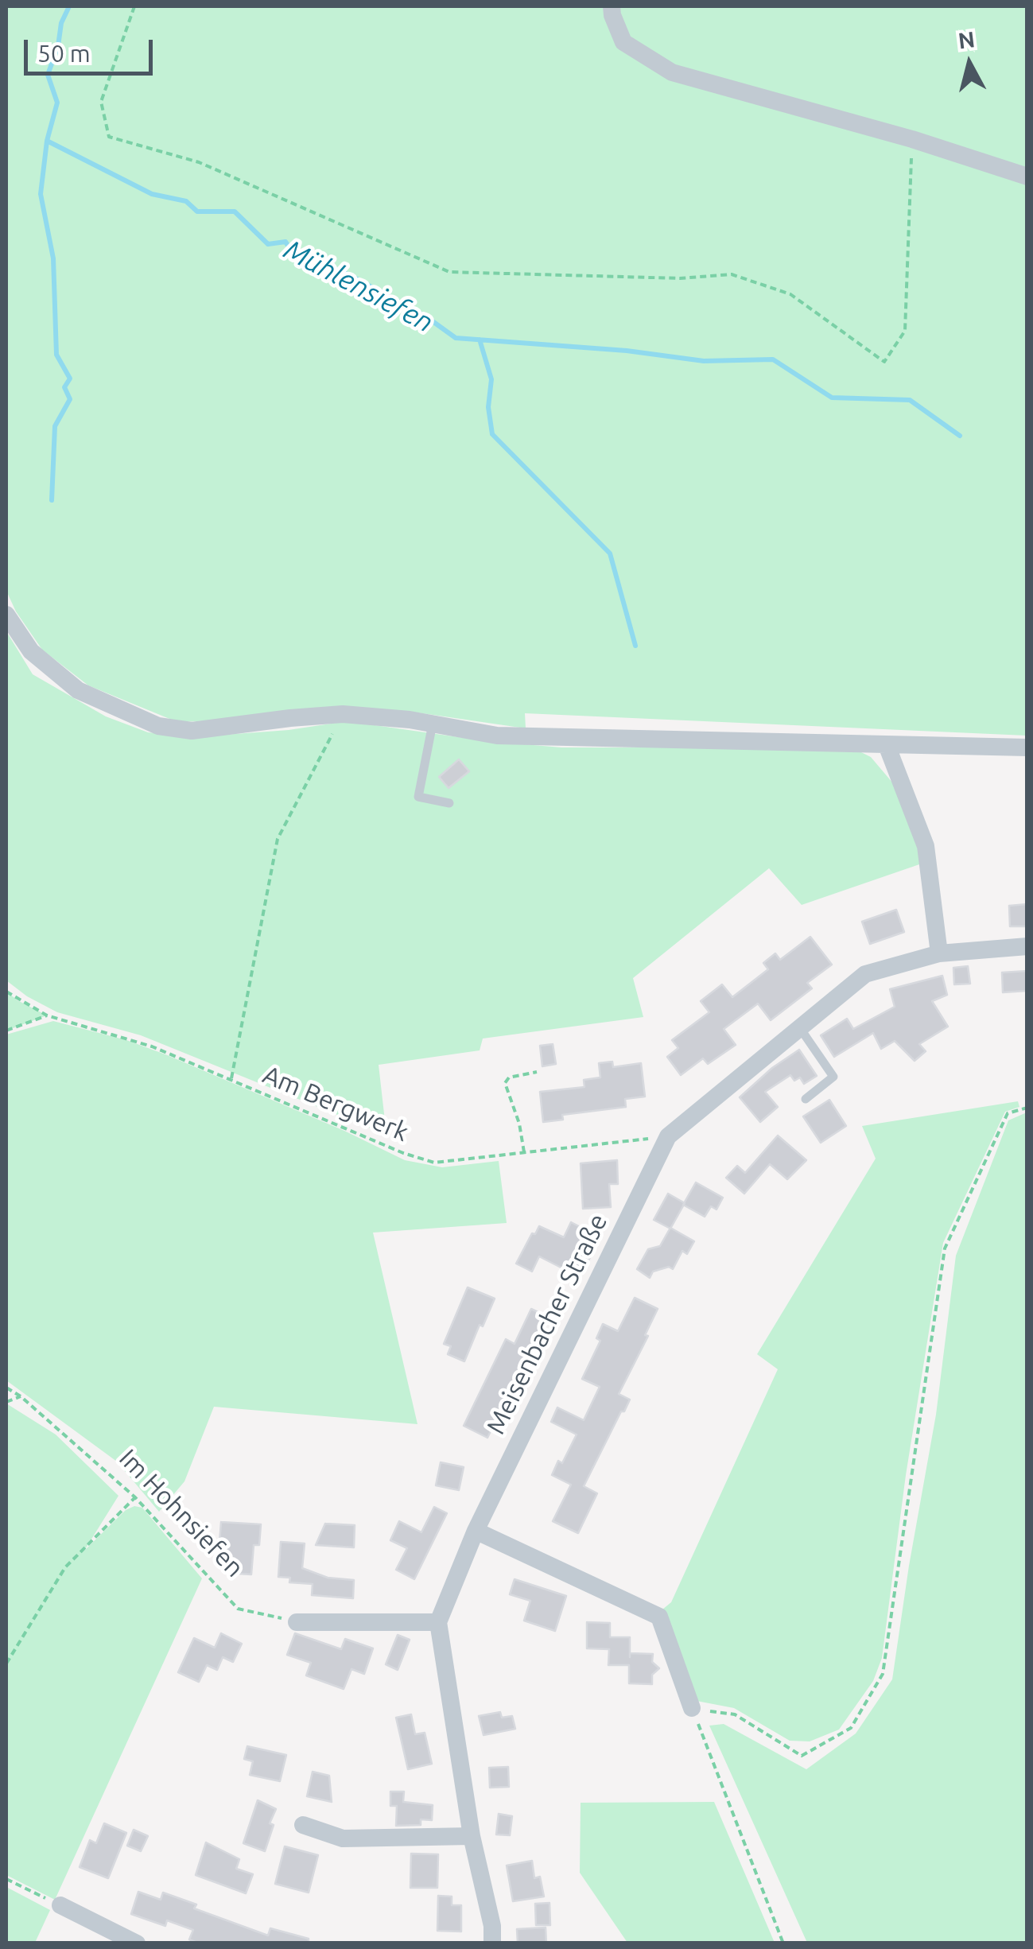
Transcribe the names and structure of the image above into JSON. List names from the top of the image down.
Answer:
{
  "streets": {
    "street": ["Meisenbacher Straße"],
    "path": ["Am Bergwerk", "Im Hohnsiefen"]
  },
  "crossings": [
    ["Am Bergwerk", "Meisenbacher Straße"]
  ],
  "water": ["Mühlensiefen"],
  "scale_bar": "50 m",
  "north": "top"
}
